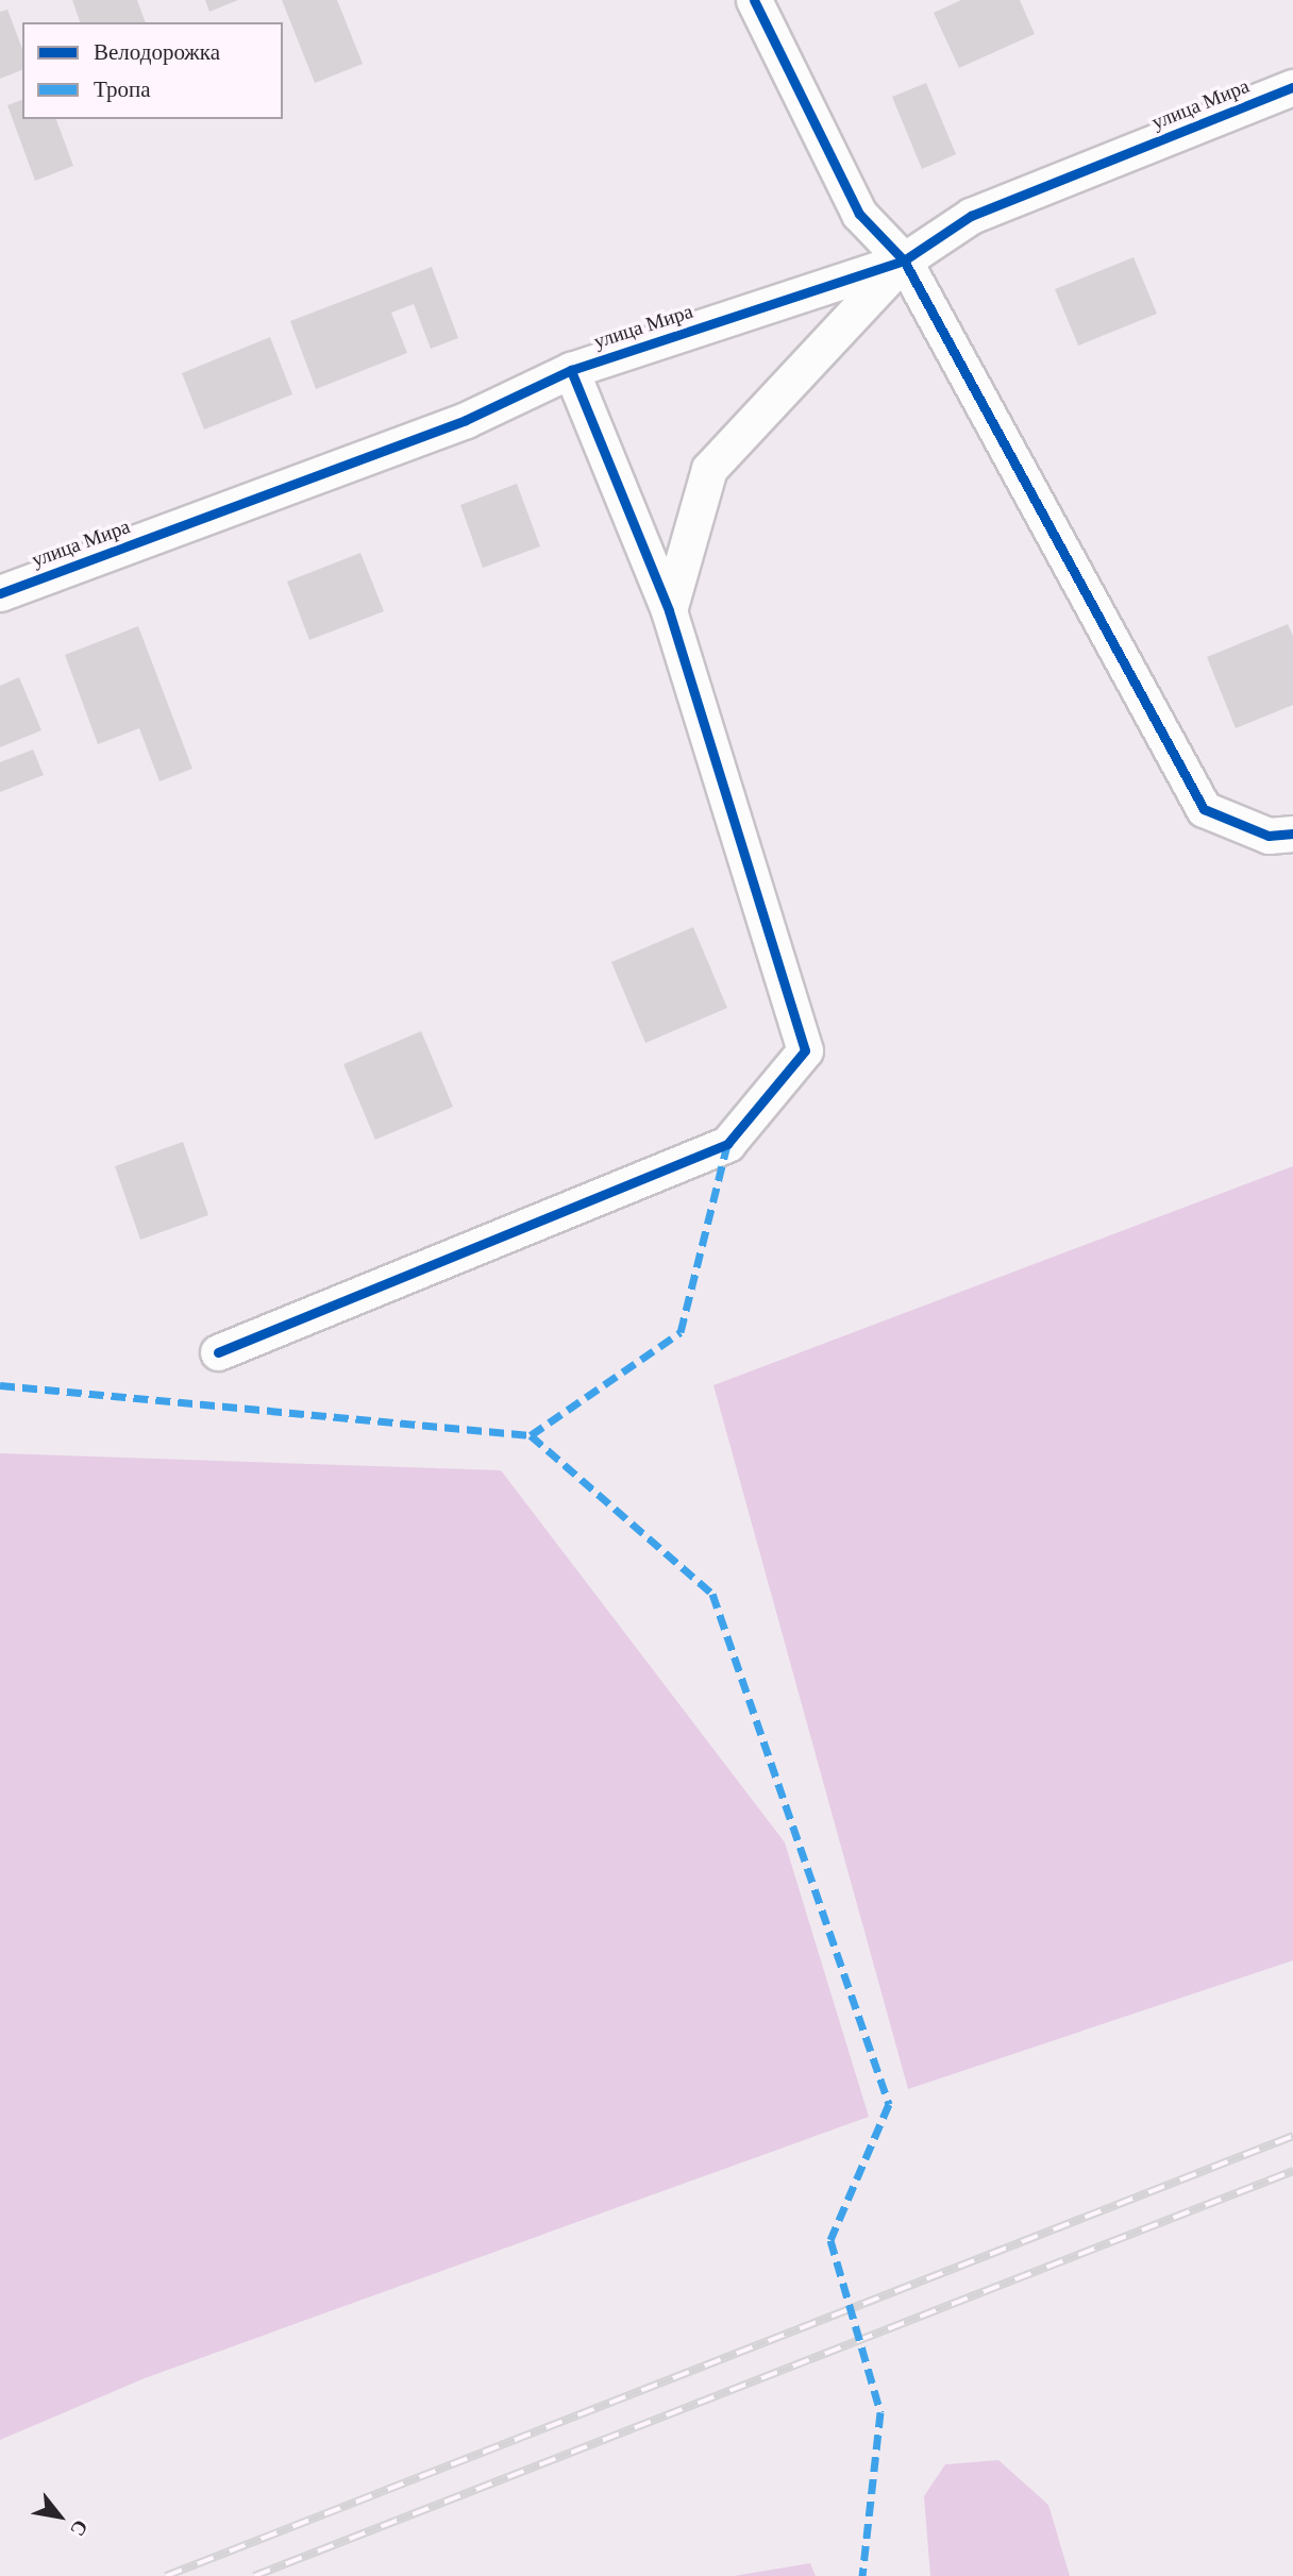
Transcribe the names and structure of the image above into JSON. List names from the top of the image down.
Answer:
{
  "streets": {
    "street": ["улица Мира"]
  },
  "legend": ["Велодорожка", "Тропа"],
  "north": "bottom right"
}
